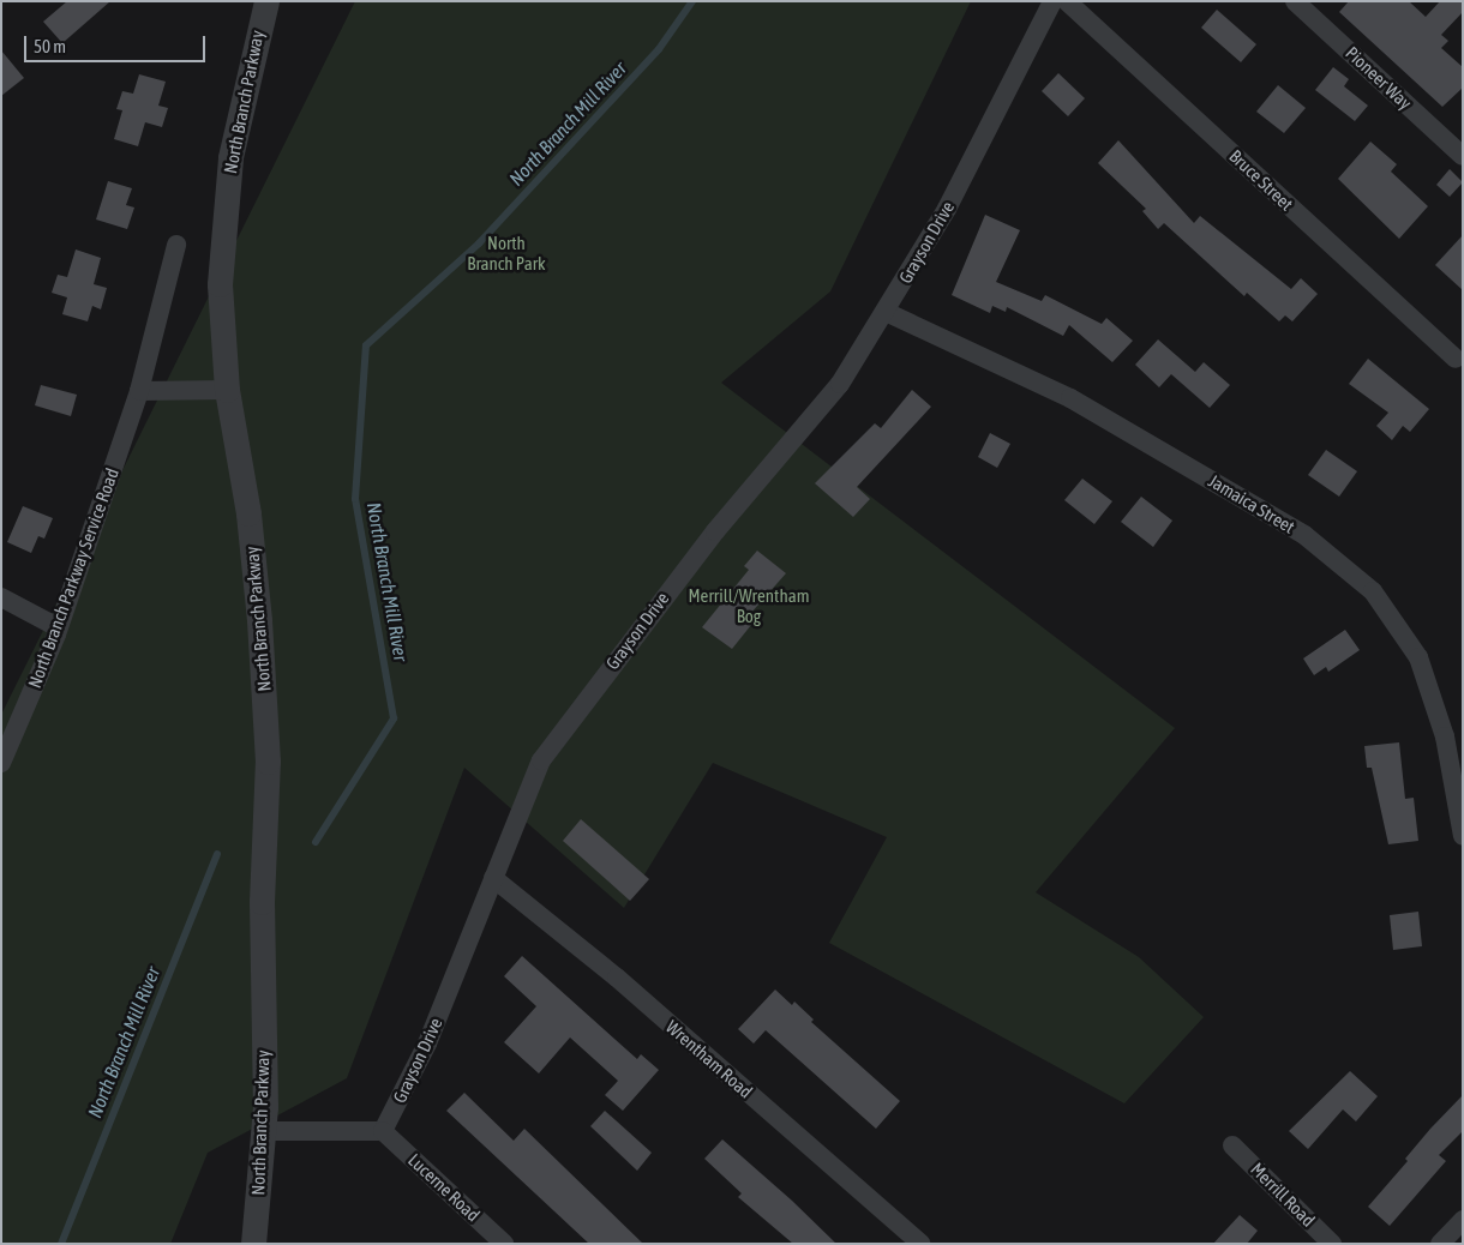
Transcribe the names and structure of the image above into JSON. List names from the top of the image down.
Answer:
{
  "streets": {
    "street": [
      "Pioneer Way",
      "North Branch Parkway",
      "Bruce Street",
      "Grayson Drive",
      "Jamaica Street",
      "North Branch Parkway Service Road",
      "Wrentham Road",
      "Lucerne Road",
      "Merrill Road"
    ]
  },
  "crossings": [
    ["Grayson Drive", "Jamaica Street"],
    ["Grayson Drive", "Wrentham Road"],
    ["Grayson Drive", "Lucerne Road"]
  ],
  "water": ["North Branch Mill River"],
  "parks": ["North Branch Park", "Merrill/Wrentham Bog"],
  "scale_bar": "50 m"
}
